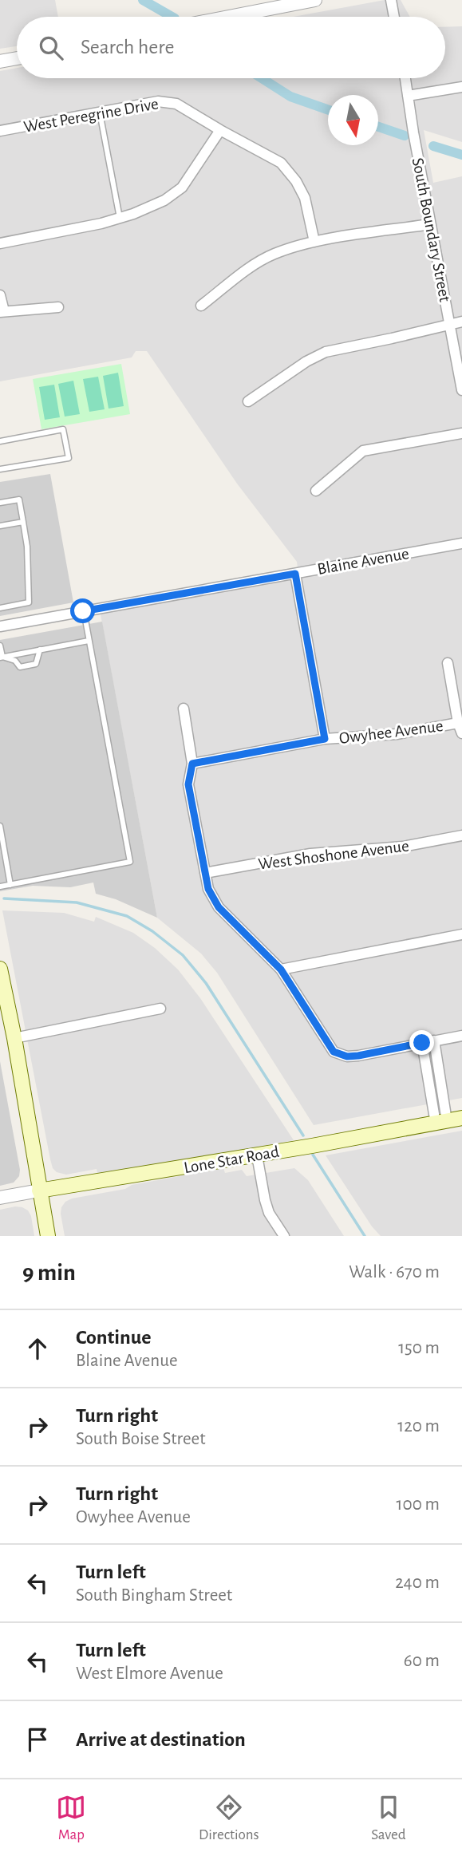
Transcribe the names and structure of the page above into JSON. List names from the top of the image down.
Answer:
{
  "streets": {
    "main road": ["Lone Star Road"],
    "street": [
      "West Peregrine Drive",
      "South Boundary Street",
      "Blaine Avenue",
      "Owyhee Avenue",
      "West Shoshone Avenue"
    ]
  },
  "north": "bottom",
  "page": {
    "search": "Search here",
    "heading": ["9 min", "Walk · 670 m"],
    "list": [
      ["Continue", "Blaine Avenue", "150 m"],
      ["Turn right", "South Boise Street", "120 m"],
      ["Turn right", "Owyhee Avenue", "100 m"],
      ["Turn left", "South Bingham Street", "240 m"],
      ["Turn left", "West Elmore Avenue", "60 m"],
      "Arrive at destination"
    ],
    "nav": ["Map", "Directions", "Saved"]
  }
}
